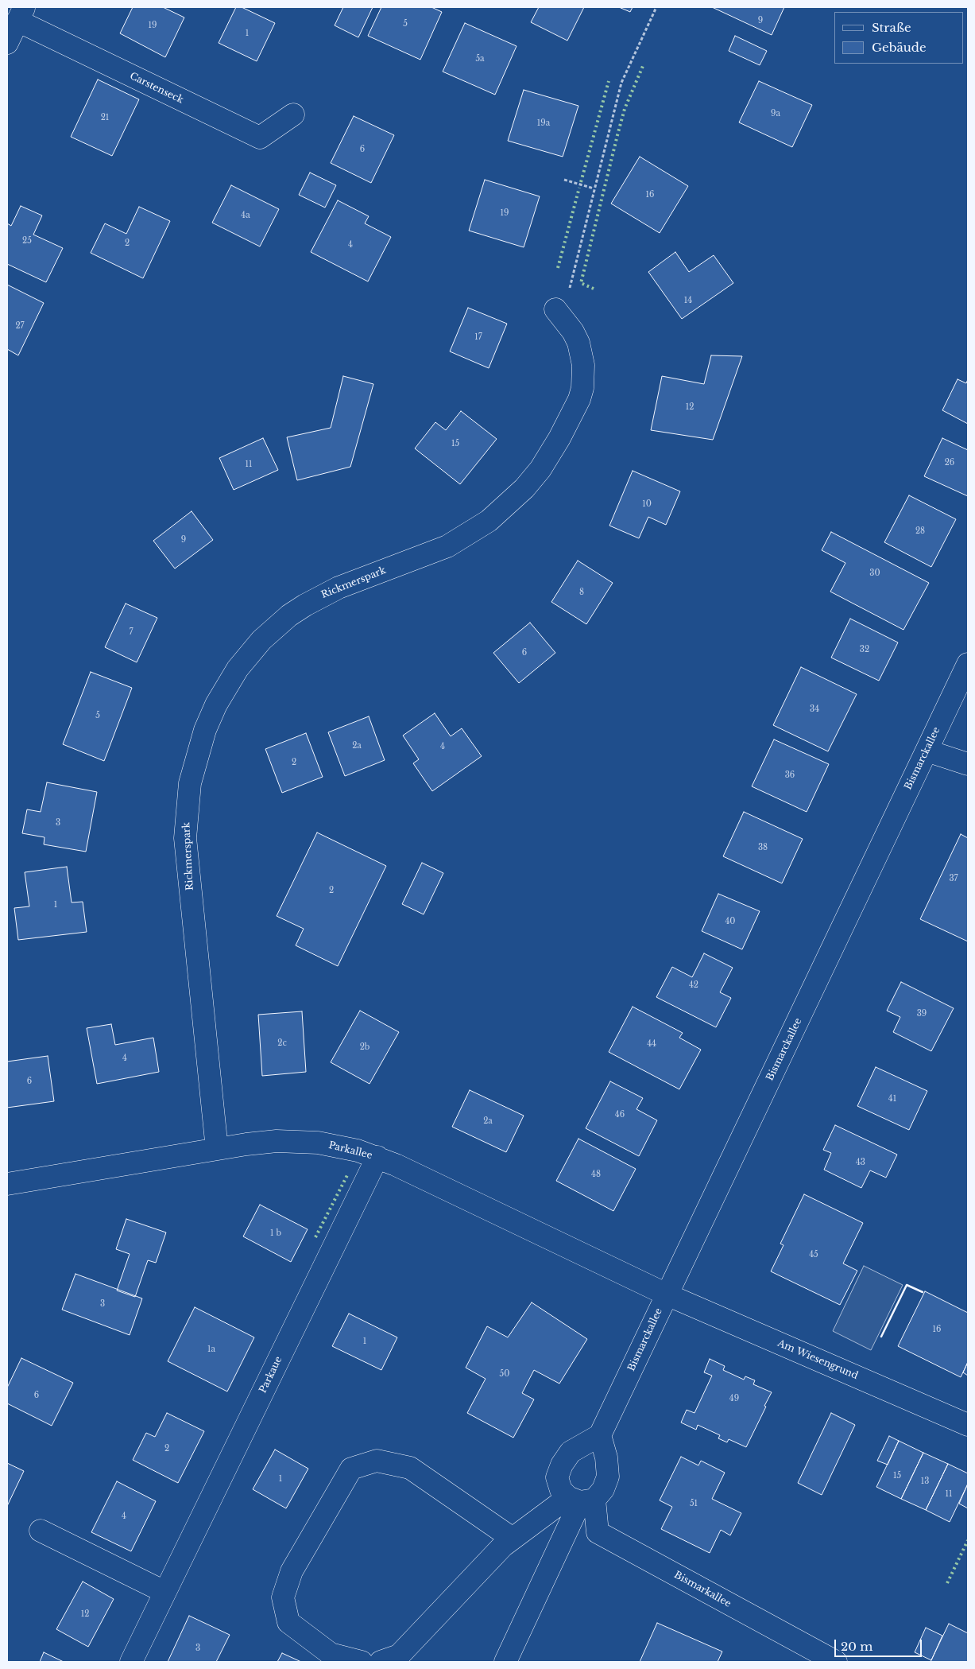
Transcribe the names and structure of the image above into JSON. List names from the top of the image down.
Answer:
{
  "streets": {
    "street": [
      "Carstenseck",
      "Rickmerspark",
      "Bismarckallee",
      "Parkallee",
      "Am Wiesengrund",
      "Parkaue",
      "Bismarkallee"
    ]
  },
  "crossings": [
    ["Rickmerspark", "Parkallee"],
    ["Bismarckallee", "Parkallee"],
    ["Bismarckallee", "Am Wiesengrund"],
    ["Parkallee", "Am Wiesengrund"],
    ["Parkallee", "Parkaue"]
  ],
  "house_numbers": [
    "9",
    "5",
    "19",
    "1",
    "5a",
    "9a",
    "21",
    "19a",
    "6",
    "16",
    "19",
    "4a",
    "25",
    "2",
    "4",
    "14",
    "27",
    "17",
    "12",
    "15",
    "26",
    "11",
    "10",
    "28",
    "9",
    "30",
    "8",
    "7",
    "32",
    "6",
    "34",
    "5",
    "2a",
    "4",
    "2",
    "36",
    "3",
    "38",
    "37",
    "2",
    "1",
    "40",
    "42",
    "39",
    "2c",
    "44",
    "2b",
    "4",
    "6",
    "41",
    "46",
    "2a",
    "43",
    "48",
    "1 b",
    "45",
    "3",
    "16",
    "1",
    "1a",
    "50",
    "6",
    "49",
    "2",
    "15",
    "1",
    "13",
    "11",
    "51",
    "4",
    "12",
    "3"
  ],
  "legend": ["Straße", "Gebäude"],
  "scale_bar": "20 m"
}
